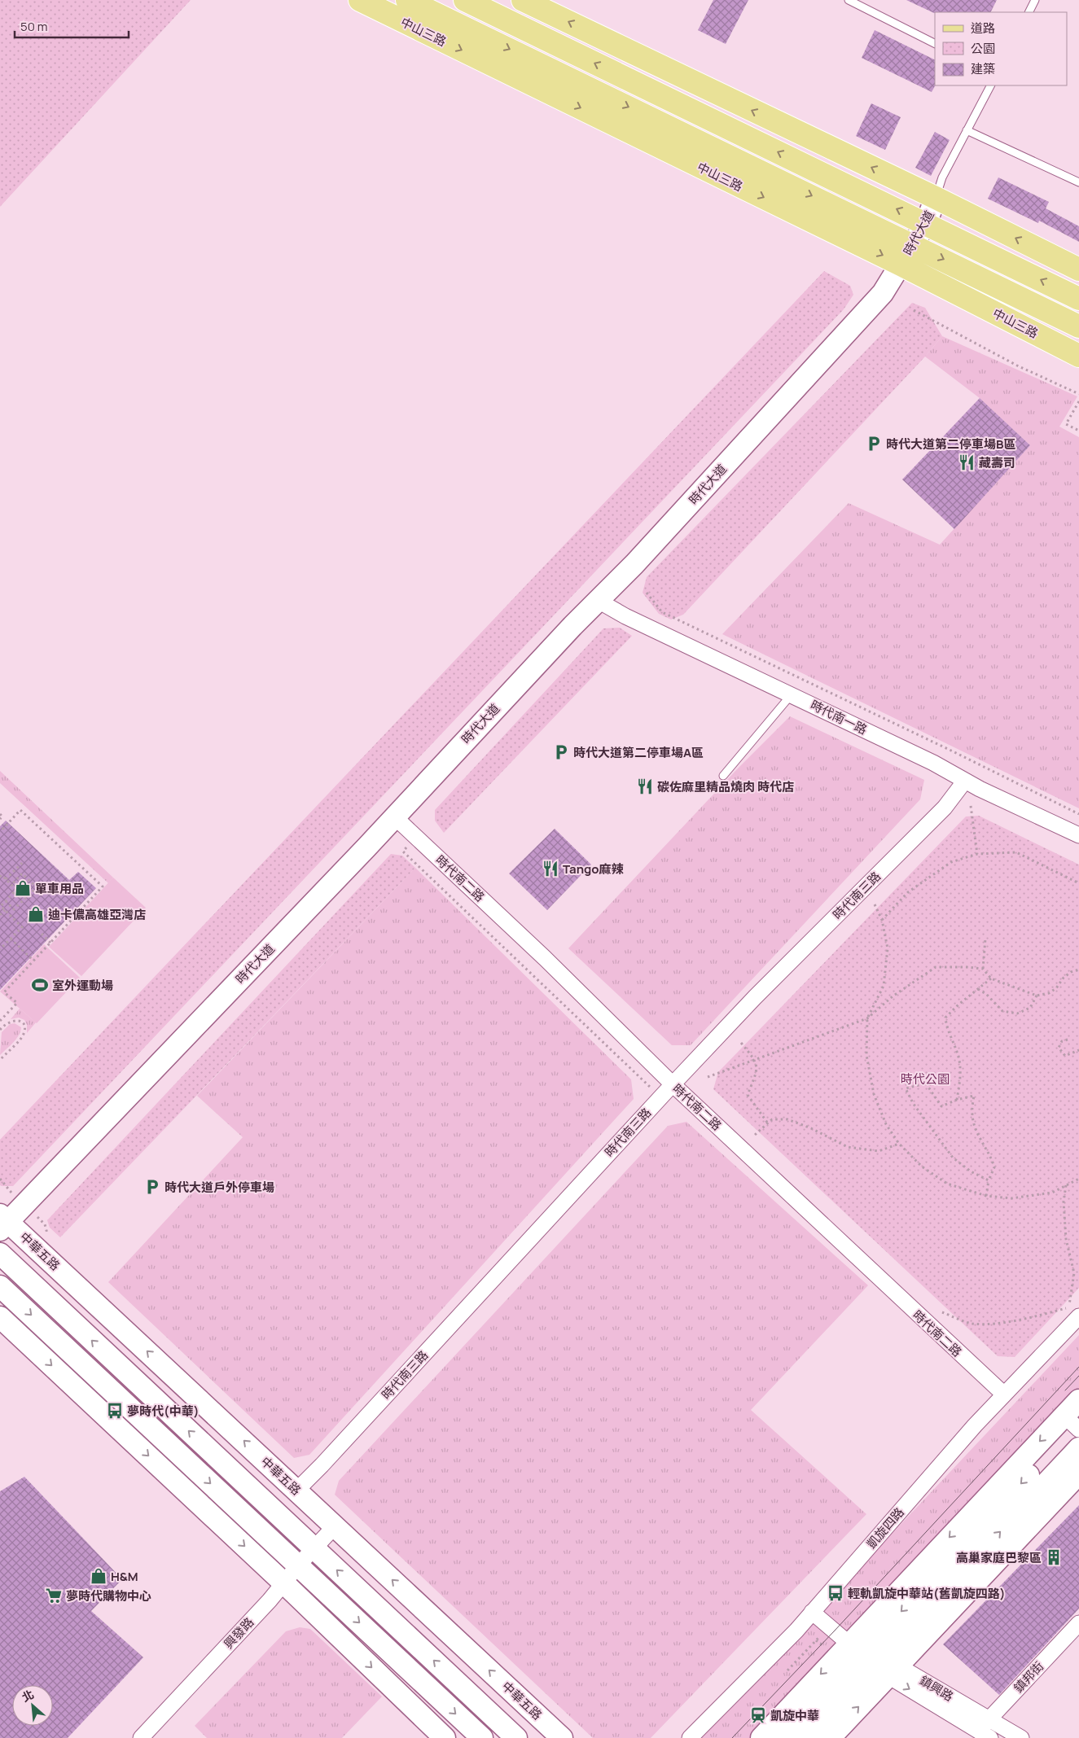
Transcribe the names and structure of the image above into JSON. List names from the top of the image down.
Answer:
{
  "streets": {
    "main road": ["中山三路"],
    "street": [
      "時代大道",
      "時代南一路",
      "時代南二路",
      "時代南三路",
      "中華五路",
      "凱旋四路",
      "興發路",
      "鎮邦街",
      "鎮興路"
    ]
  },
  "crossings": [
    ["中山三路", "時代大道"],
    ["時代大道", "時代南一路"],
    ["時代大道", "時代南二路"],
    ["時代大道", "中華五路"],
    ["時代南一路", "時代南三路"],
    ["時代南二路", "時代南三路"],
    ["時代南二路", "凱旋四路"],
    ["時代南三路", "中華五路"],
    ["中華五路", "興發路"],
    ["凱旋四路", "鎮興路"],
    ["鎮邦街", "鎮興路"]
  ],
  "parks": ["時代公園"],
  "places": {
    "parking": ["時代大道第二停車場B區", "時代大道第二停車場A區", "時代大道戶外停車場"],
    "restaurant": ["藏壽司", "碳佐麻里精品燒肉 時代店", "Tango麻辣"],
    "shop": ["單車用品", "迪卡儂高雄亞灣店", "H&M"],
    "sports": ["室外運動場"],
    "bus stop": ["夢時代(中華)", "輕軌凱旋中華站(舊凱旋四路)"],
    "building": ["高巢家庭巴黎區"],
    "supermarket": ["夢時代購物中心"],
    "station": ["凱旋中華"]
  },
  "legend": ["道路", "公園", "建築"],
  "scale_bar": "50 m",
  "north": "top left"
}
